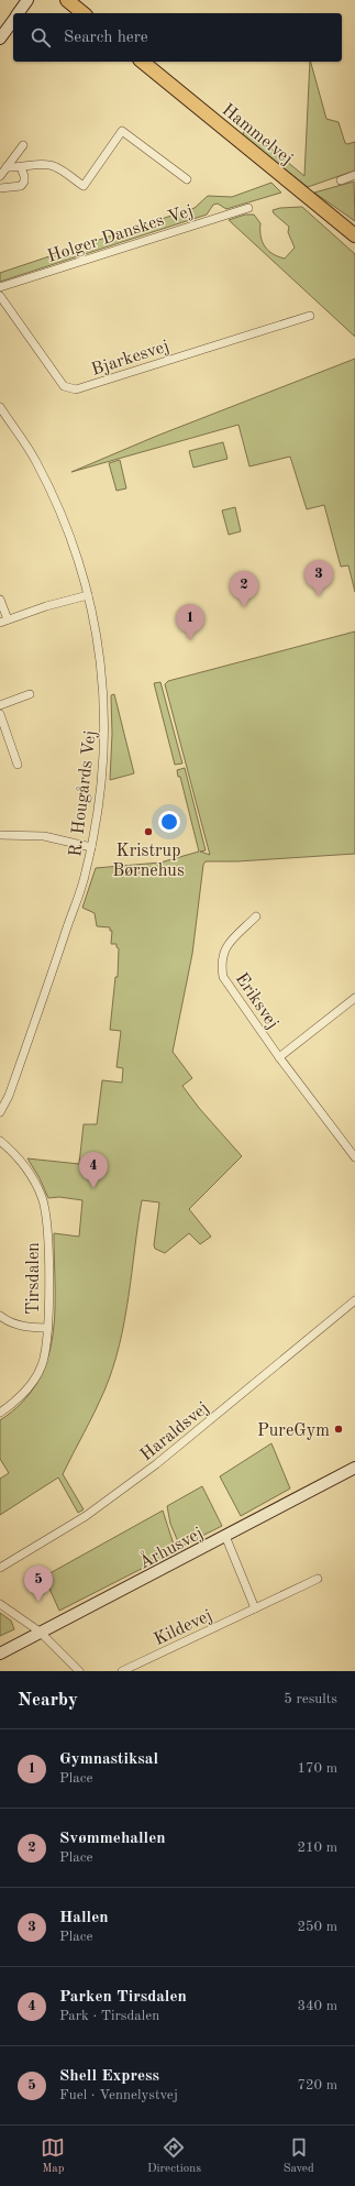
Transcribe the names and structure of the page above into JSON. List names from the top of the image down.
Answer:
{
  "streets": {
    "highway": ["Hammelvej"],
    "main road": ["Århusvej"],
    "street": [
      "Holger Danskes Vej",
      "Bjarkesvej",
      "R. Hougårds Vej",
      "Eriksvej",
      "Tirsdalen",
      "Haraldsvej",
      "Kildevej"
    ]
  },
  "places": ["Kristrup Børnehus", "PureGym"],
  "page": {
    "search": "Search here",
    "pins": [
      "3",
      "2",
      "1",
      "4",
      "5"
    ],
    "heading": ["Nearby", "5 results"],
    "list": [
      {
        "mark": "1",
        "name": "Gymnastiksal",
        "note": "Place",
        "value": "170 m"
      },
      {
        "mark": "2",
        "name": "Svømmehallen",
        "note": "Place",
        "value": "210 m"
      },
      {
        "mark": "3",
        "name": "Hallen",
        "note": "Place",
        "value": "250 m"
      },
      {
        "mark": "4",
        "name": "Parken Tirsdalen",
        "note": "Park · Tirsdalen",
        "value": "340 m"
      },
      {
        "mark": "5",
        "name": "Shell Express",
        "note": "Fuel · Vennelystvej",
        "value": "720 m"
      }
    ],
    "nav": ["Map", "Directions", "Saved"]
  }
}
